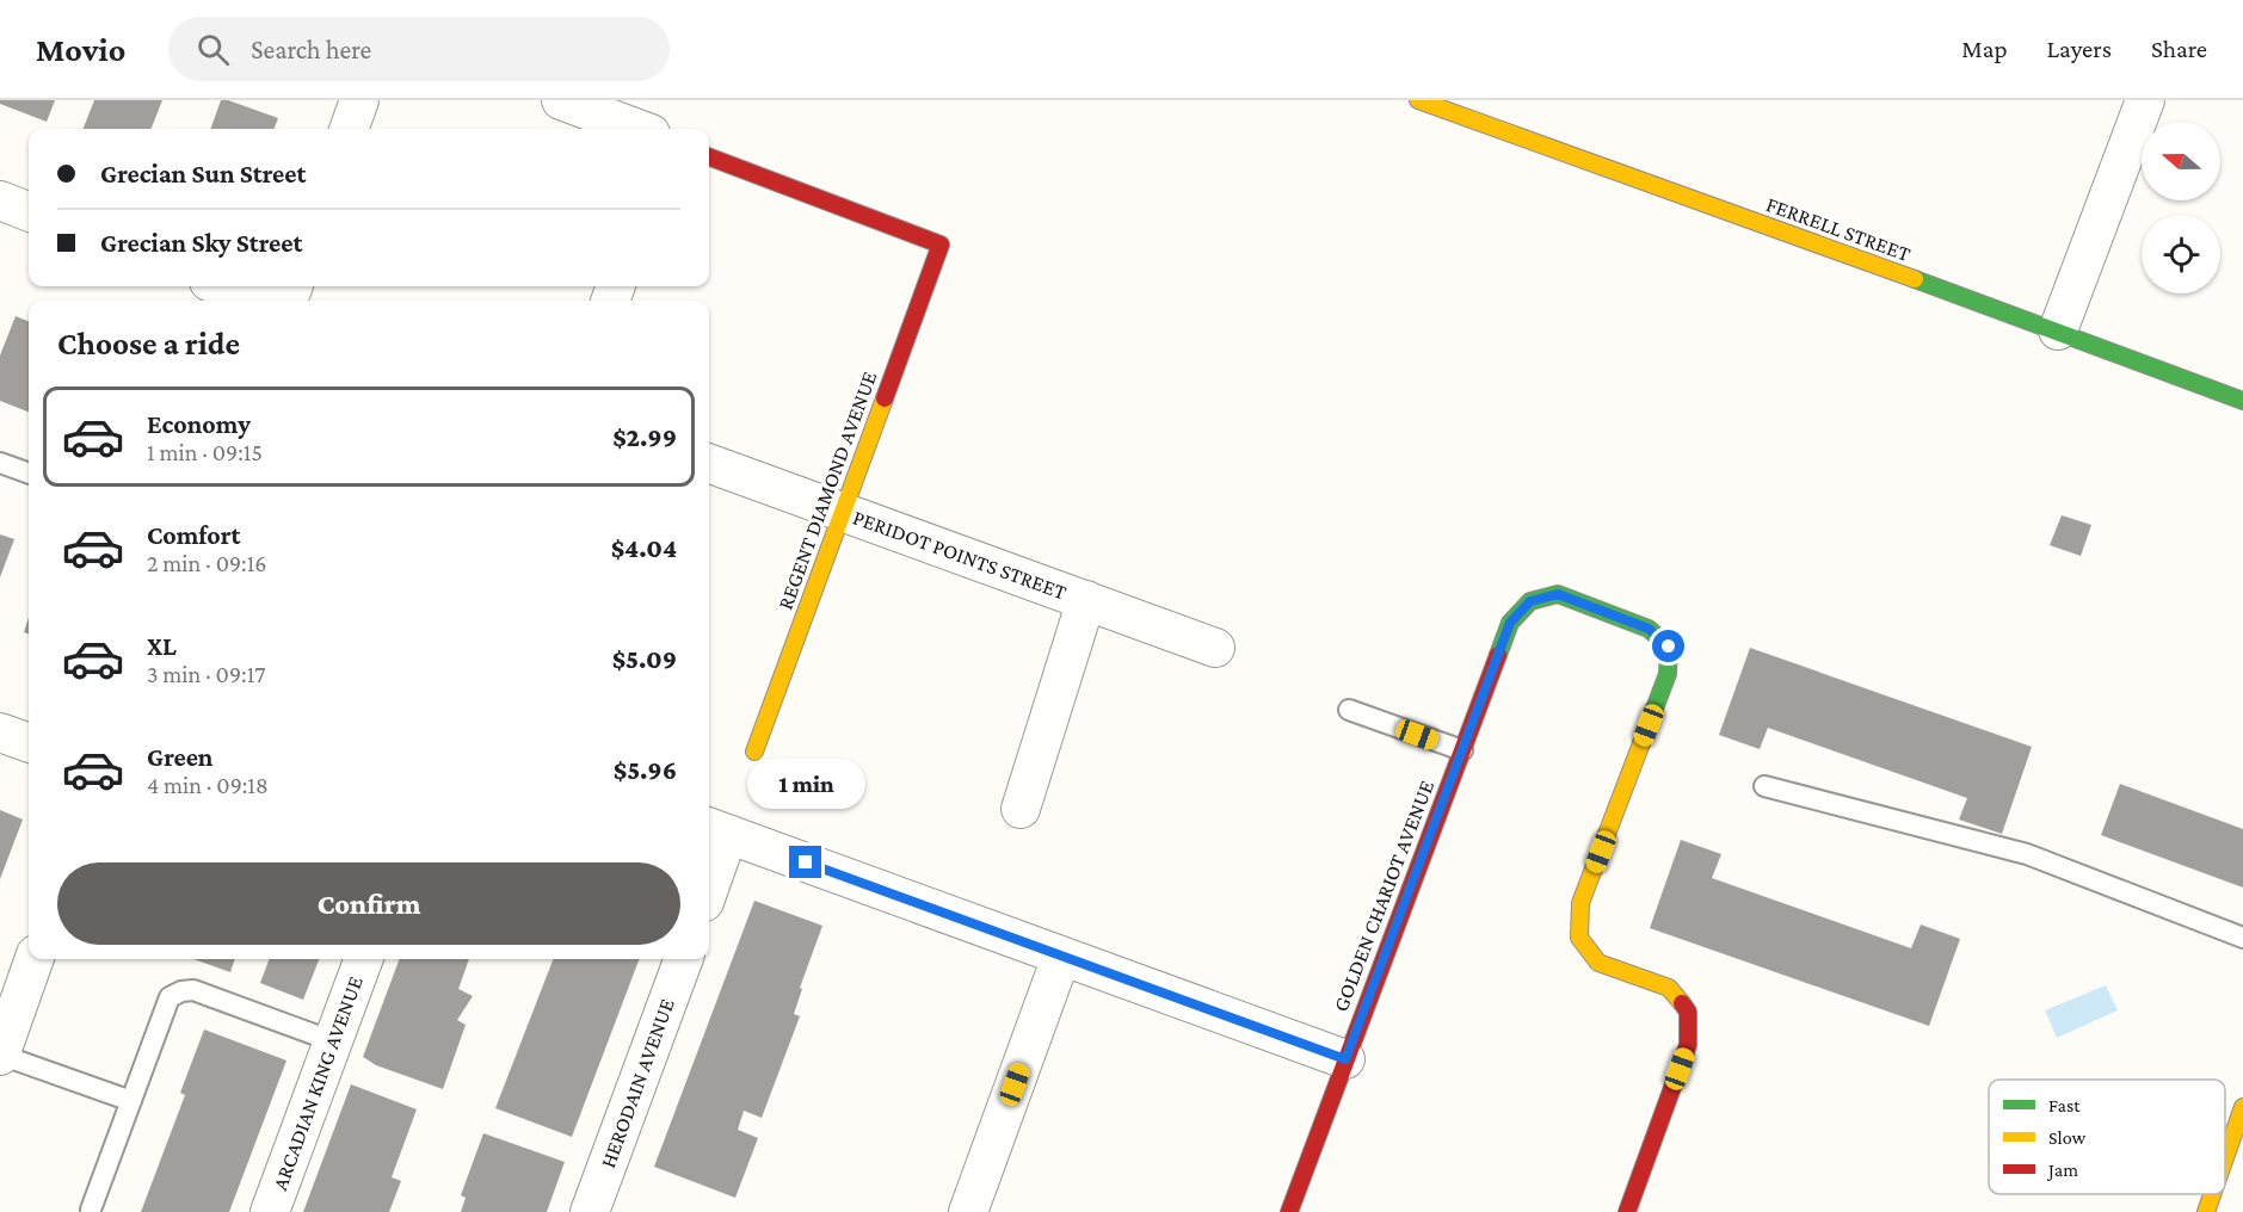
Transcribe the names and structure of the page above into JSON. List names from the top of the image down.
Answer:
{
  "streets": {
    "street": [
      "FERRELL STREET",
      "REGENT DIAMOND AVENUE",
      "PERIDOT POINTS STREET",
      "GOLDEN CHARIOT AVENUE",
      "ARCADIAN KING AVENUE",
      "HERODAIN AVENUE"
    ]
  },
  "crossings": [
    ["REGENT DIAMOND AVENUE", "PERIDOT POINTS STREET"]
  ],
  "legend": ["Fast", "Slow", "Jam"],
  "north": "left",
  "page": {
    "header": "Movio",
    "search": "Search here",
    "nav": ["Map", "Layers", "Share"],
    "banner": ["Grecian Sun Street", "Grecian Sky Street"],
    "heading": "Choose a ride",
    "list": [
      {
        "name": "Economy",
        "note": "1 min · 09:15",
        "value": "$2.99"
      },
      {
        "name": "Comfort",
        "note": "2 min · 09:16",
        "value": "$4.04"
      },
      {
        "name": "XL",
        "note": "3 min · 09:17",
        "value": "$5.09"
      },
      {
        "name": "Green",
        "note": "4 min · 09:18",
        "value": "$5.96"
      }
    ],
    "bubble": "1 min",
    "buttons": "Confirm"
  }
}
